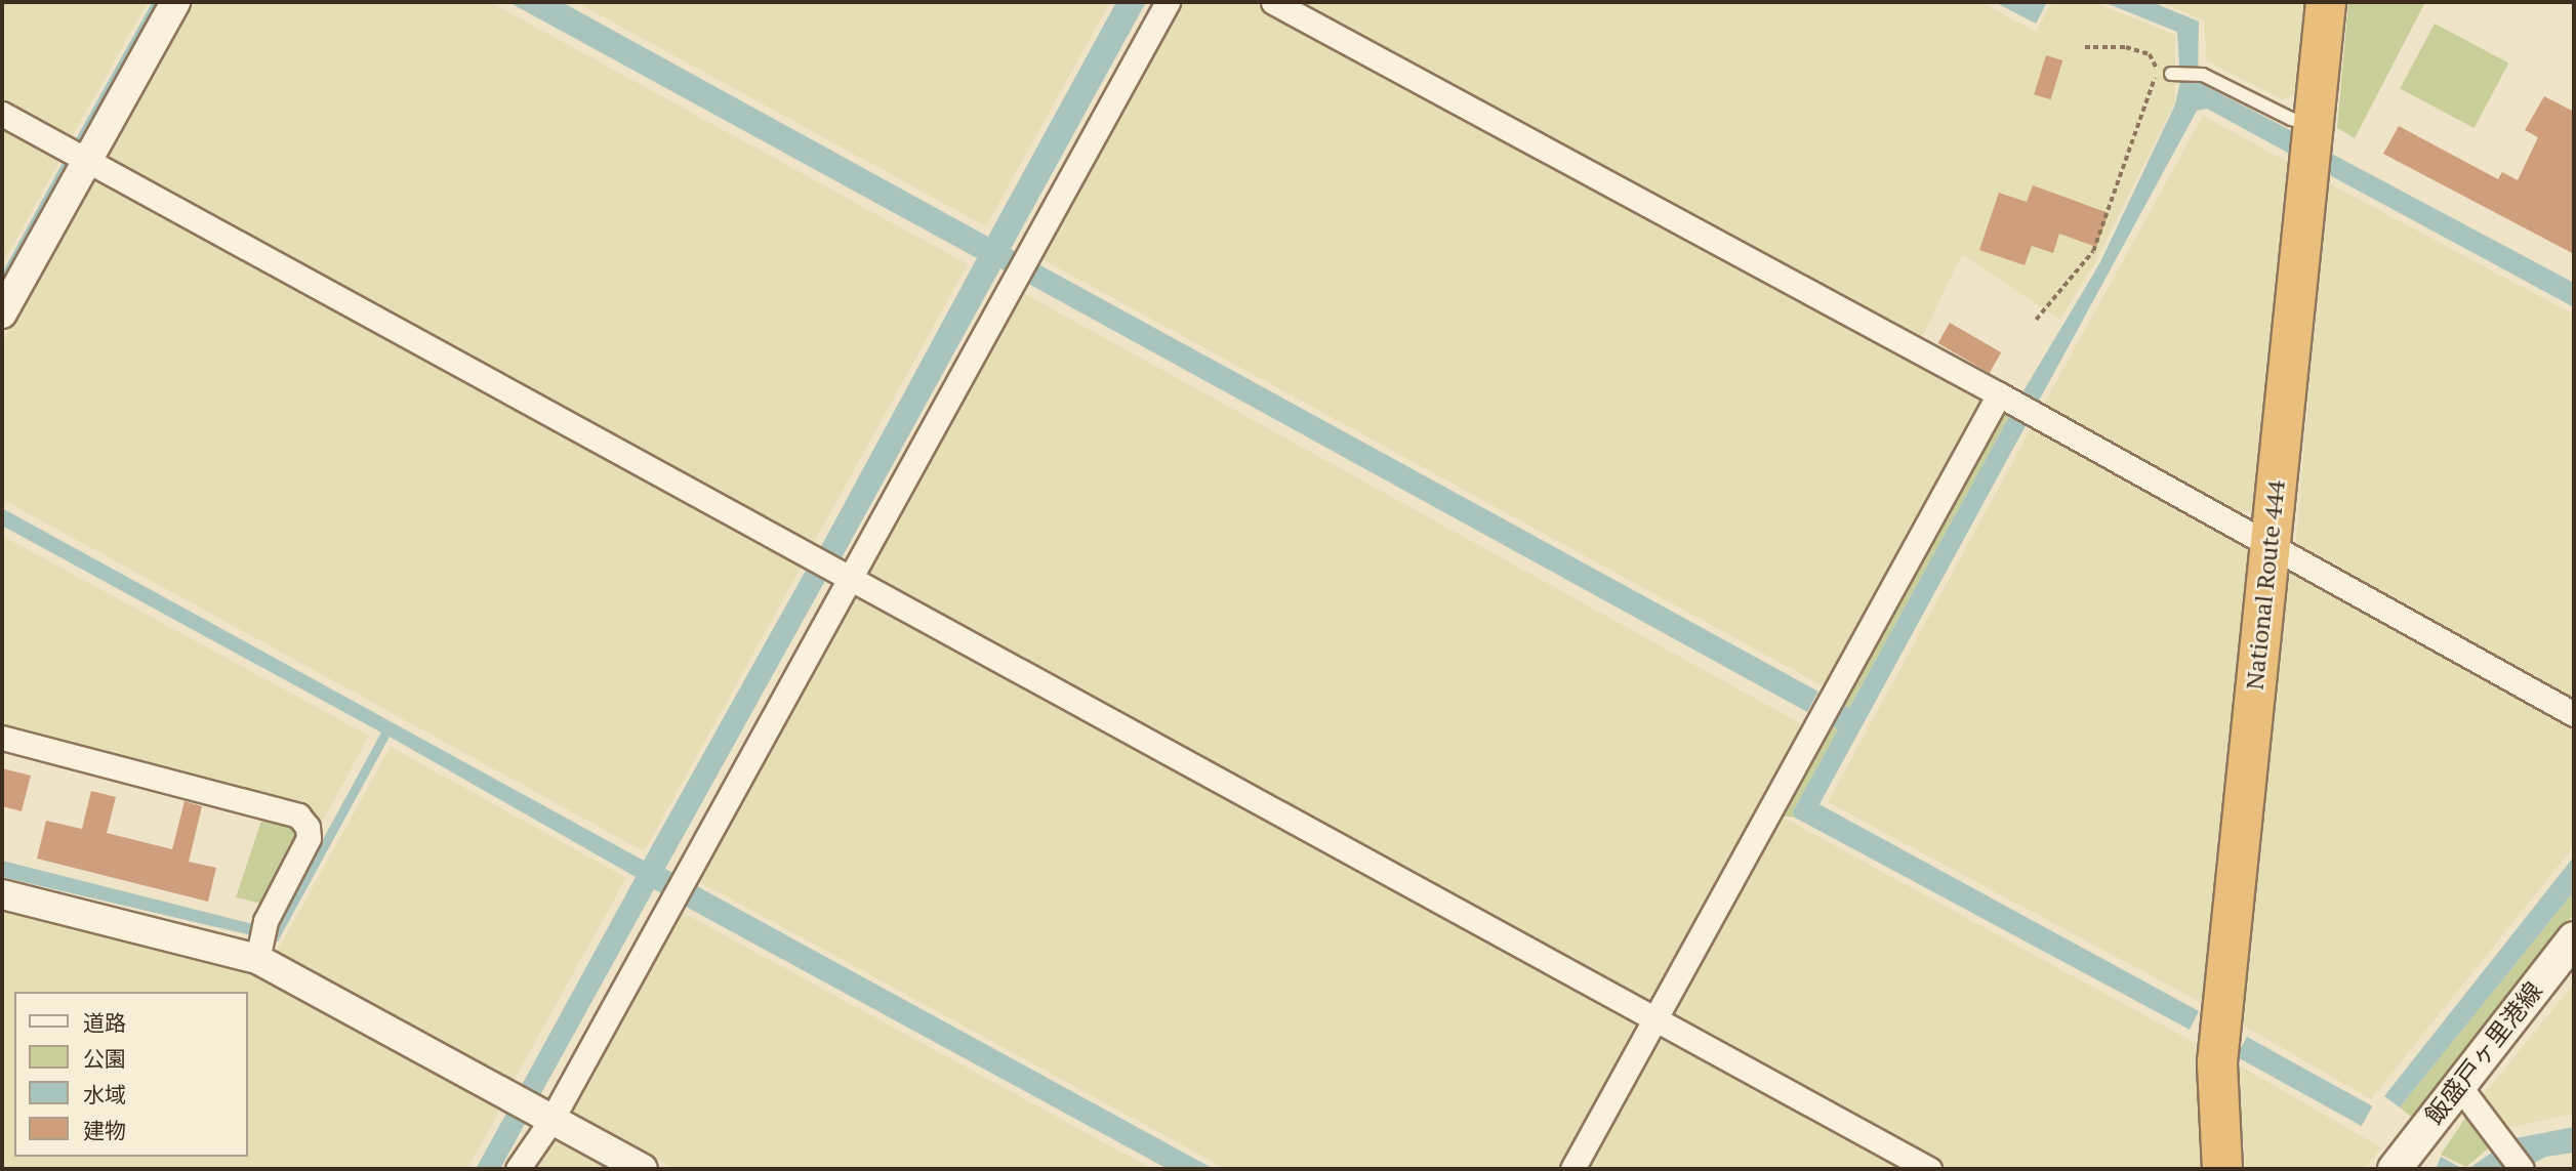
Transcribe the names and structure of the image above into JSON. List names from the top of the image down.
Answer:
{
  "streets": {
    "highway": ["National Route 444"],
    "main road": ["飯盛戸ヶ里港線"]
  },
  "legend": [
    "道路",
    "公園",
    "水域",
    "建物"
  ]
}
